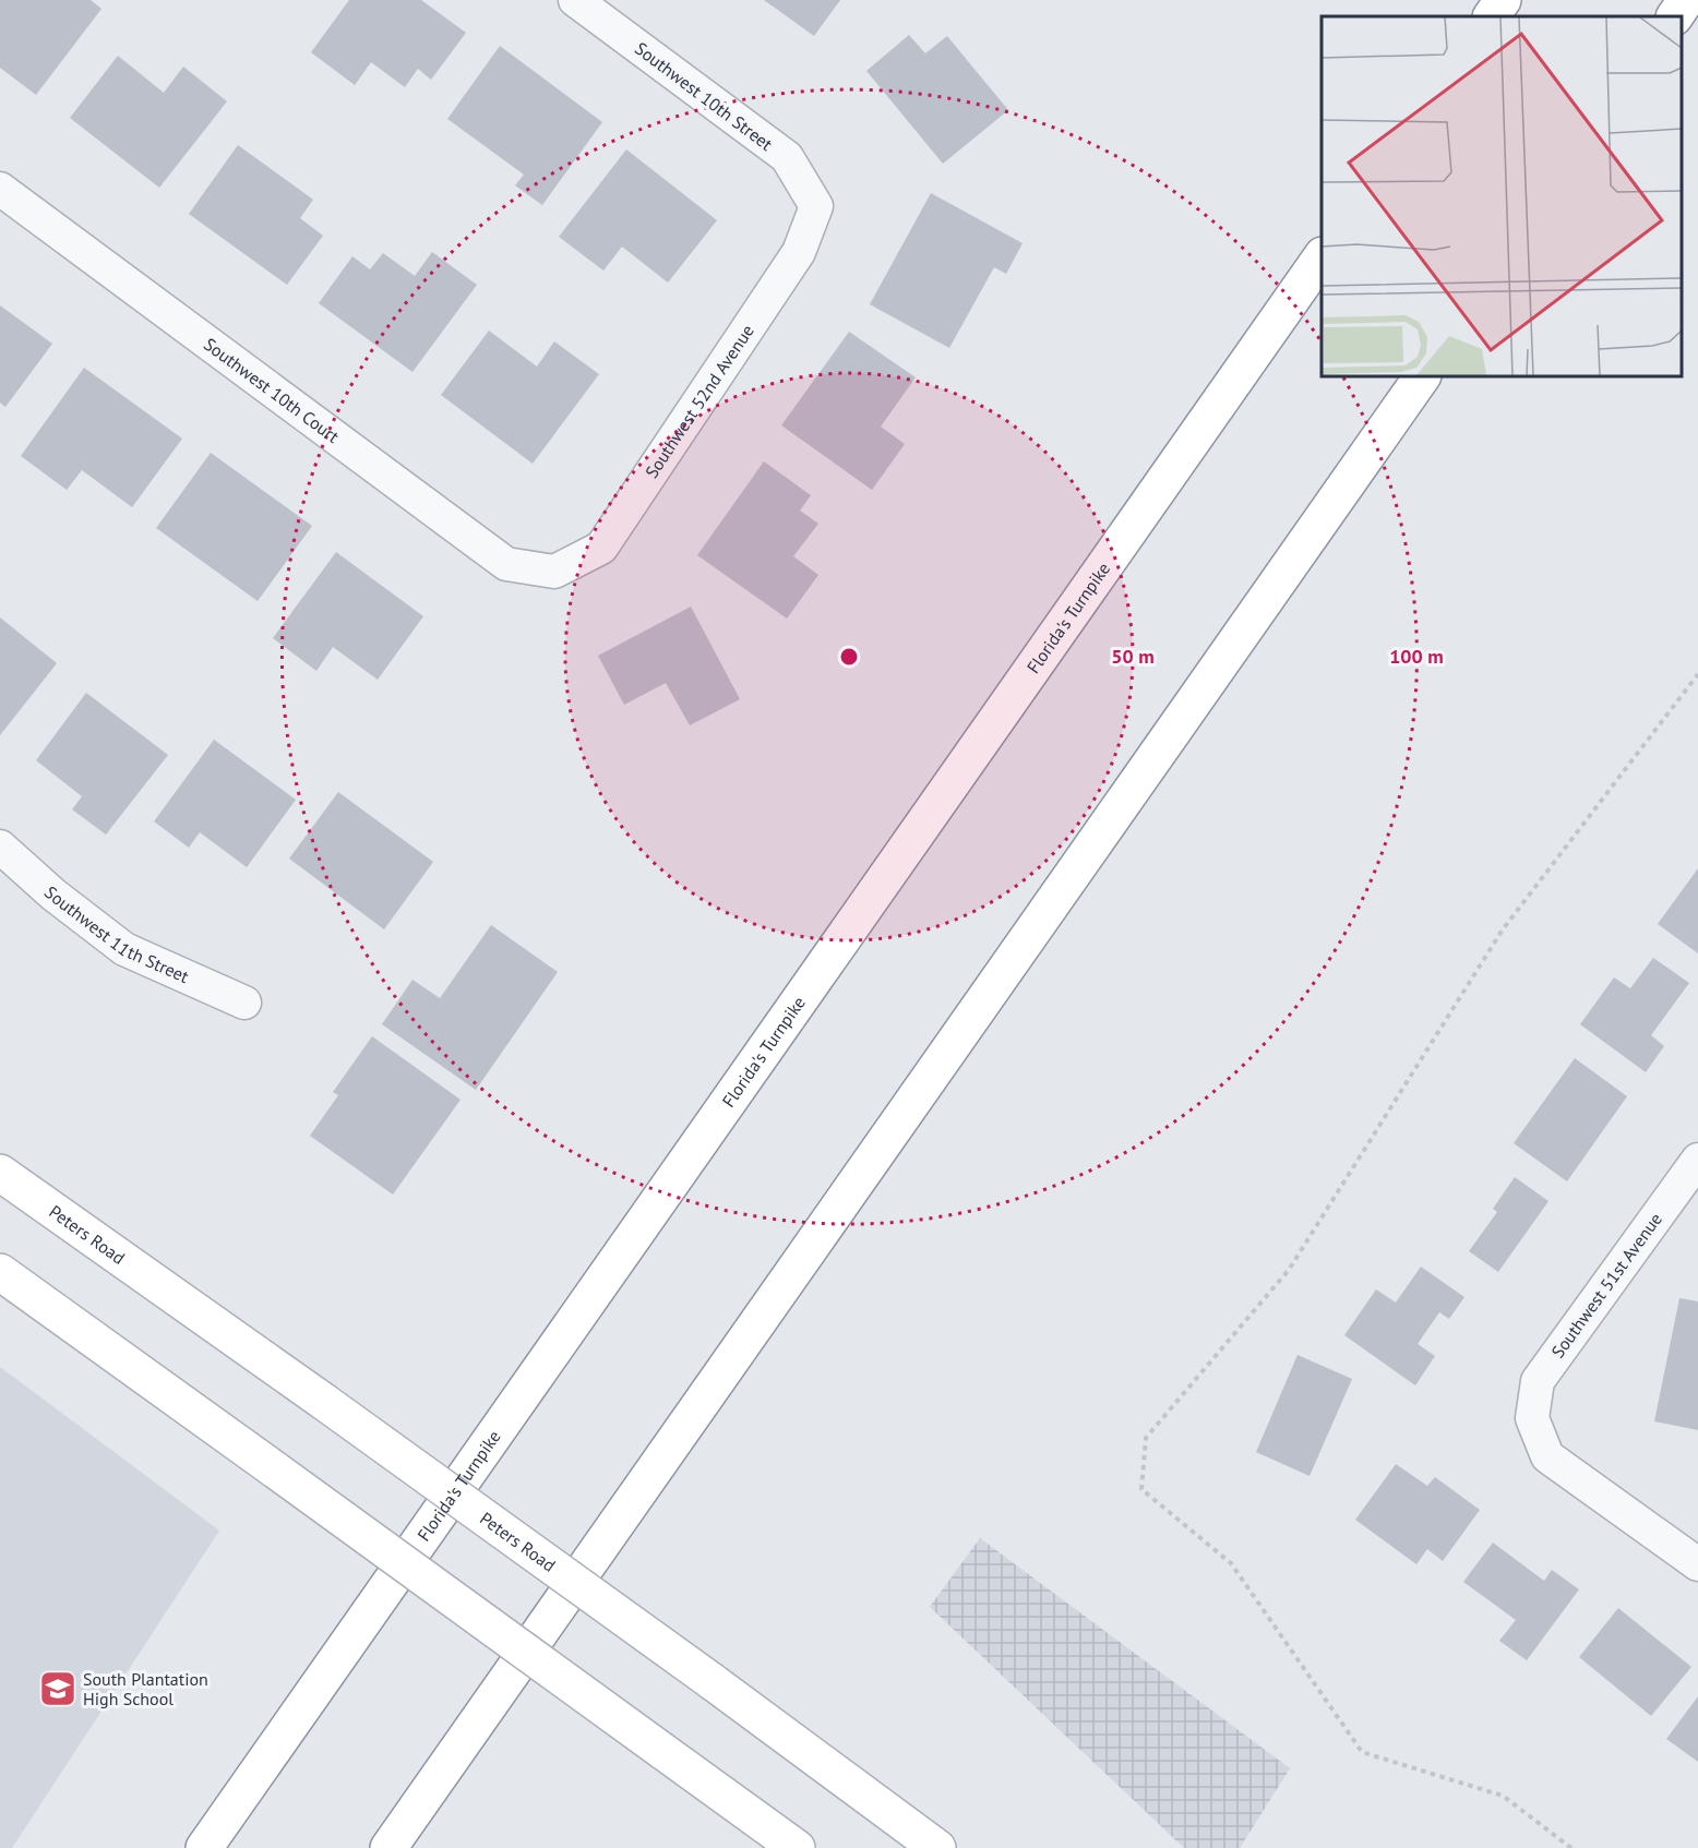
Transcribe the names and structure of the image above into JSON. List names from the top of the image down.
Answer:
{
  "streets": {
    "main road": ["Florida's Turnpike", "Peters Road"],
    "street": [
      "Southwest 10th Street",
      "Southwest 10th Court",
      "Southwest 52nd Avenue",
      "Southwest 11th Street",
      "Southwest 51st Avenue"
    ]
  },
  "crossings": [
    ["Southwest 10th Street", "Southwest 52nd Avenue"],
    ["Southwest 10th Court", "Southwest 52nd Avenue"]
  ],
  "places": {
    "school or university": ["South Plantation High School"]
  },
  "rings": ["50 m", "100 m"]
}
